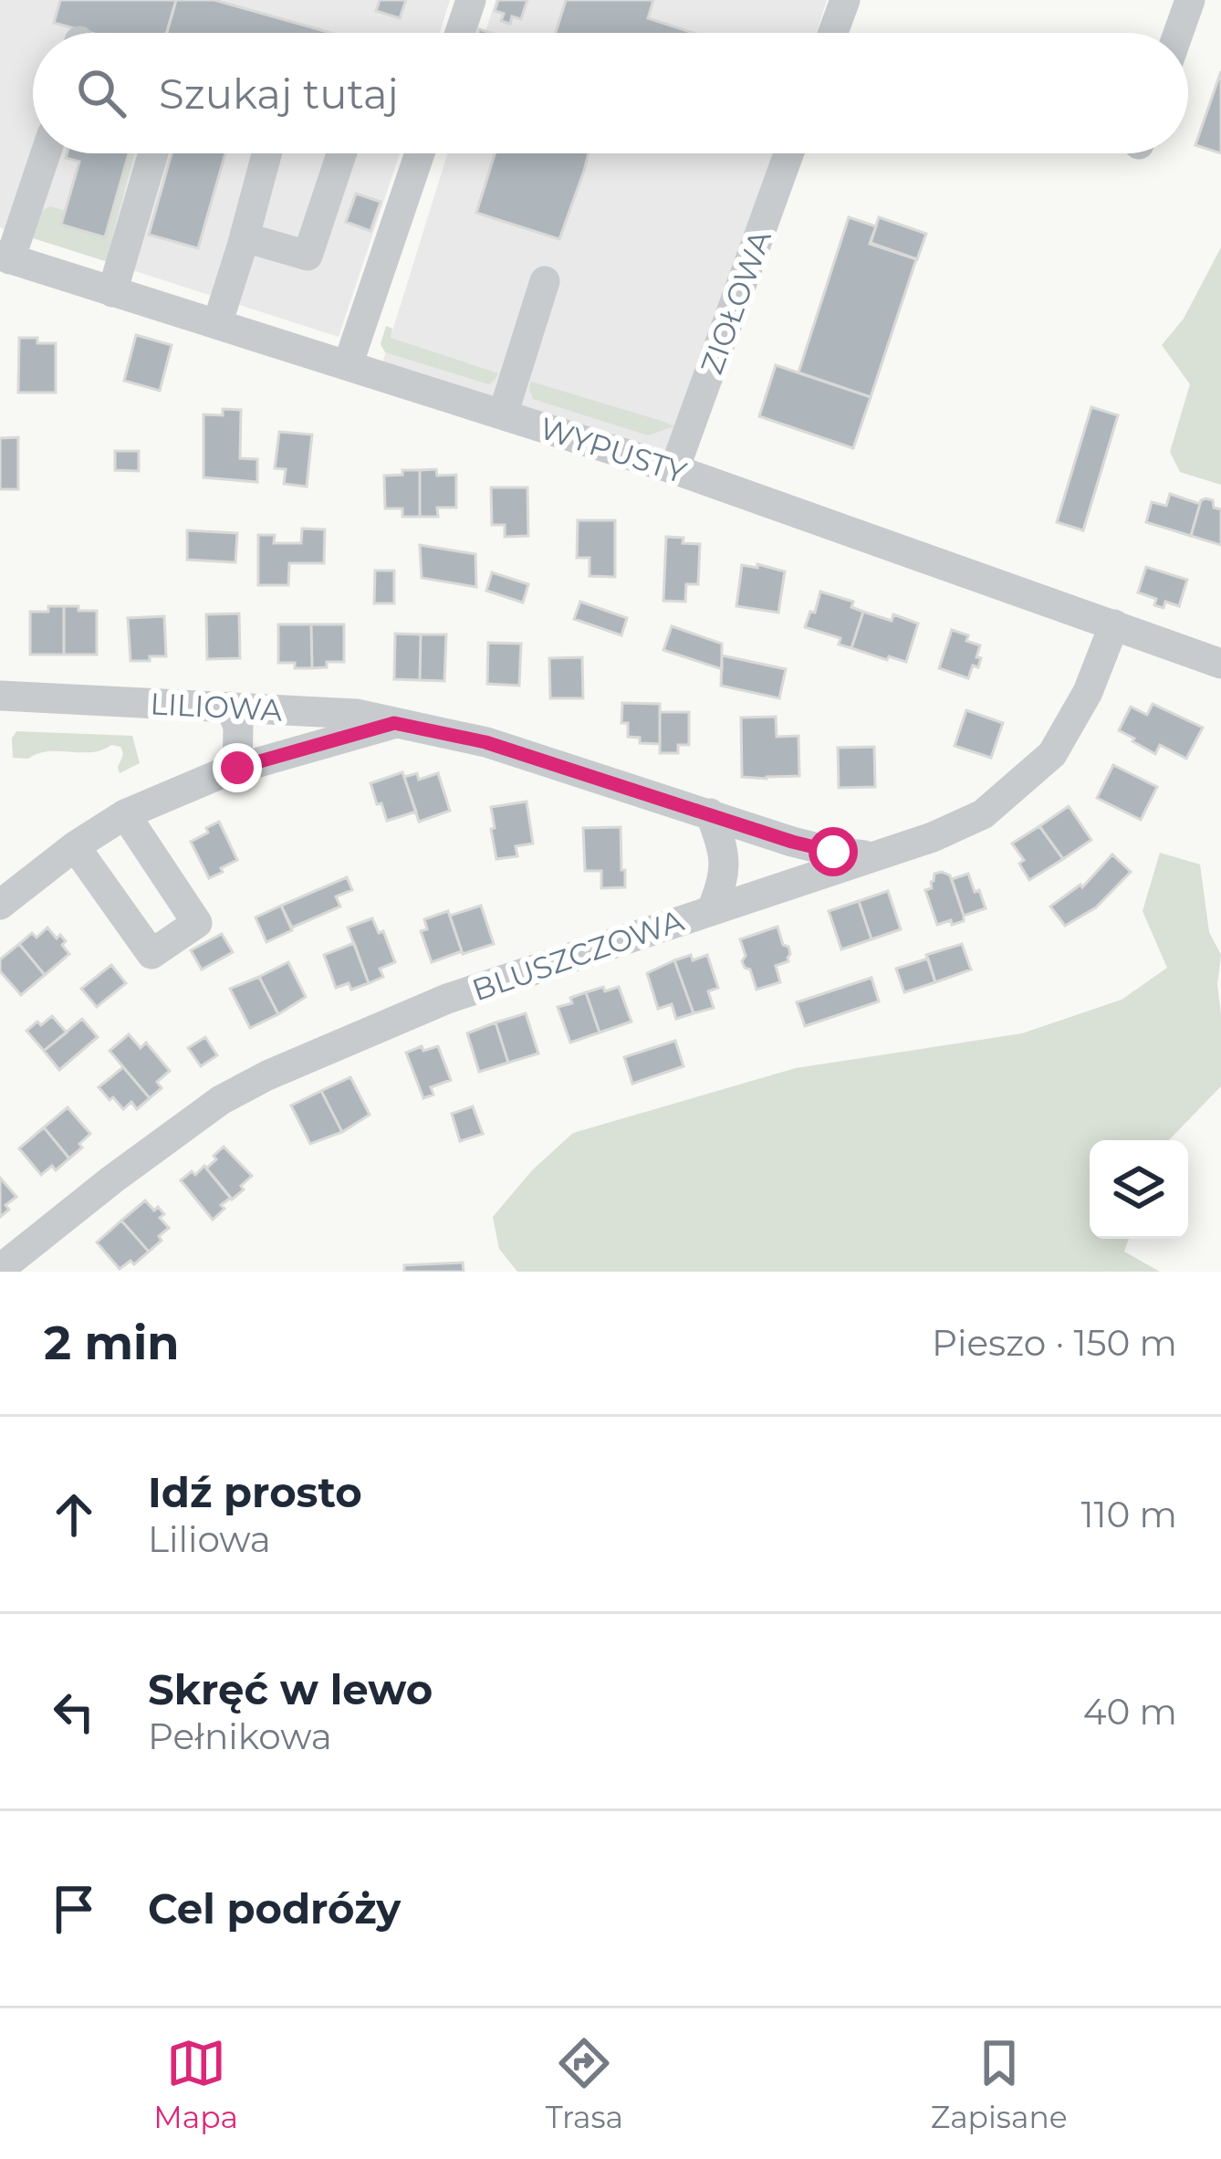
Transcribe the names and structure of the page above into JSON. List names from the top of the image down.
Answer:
{
  "streets": {
    "street": [
      "ZIOŁOWA",
      "WYPUSTY",
      "LILIOWA",
      "BLUSZCZOWA"
    ]
  },
  "crossings": [
    ["ZIOŁOWA", "WYPUSTY"],
    ["WYPUSTY", "BLUSZCZOWA"],
    ["LILIOWA", "BLUSZCZOWA"]
  ],
  "page": {
    "search": "Szukaj tutaj",
    "heading": ["2 min", "Pieszo · 150 m"],
    "list": [
      ["Idź prosto", "Liliowa", "110 m"],
      ["Skręć w lewo", "Pełnikowa", "40 m"],
      "Cel podróży"
    ],
    "nav": ["Mapa", "Trasa", "Zapisane"]
  }
}
